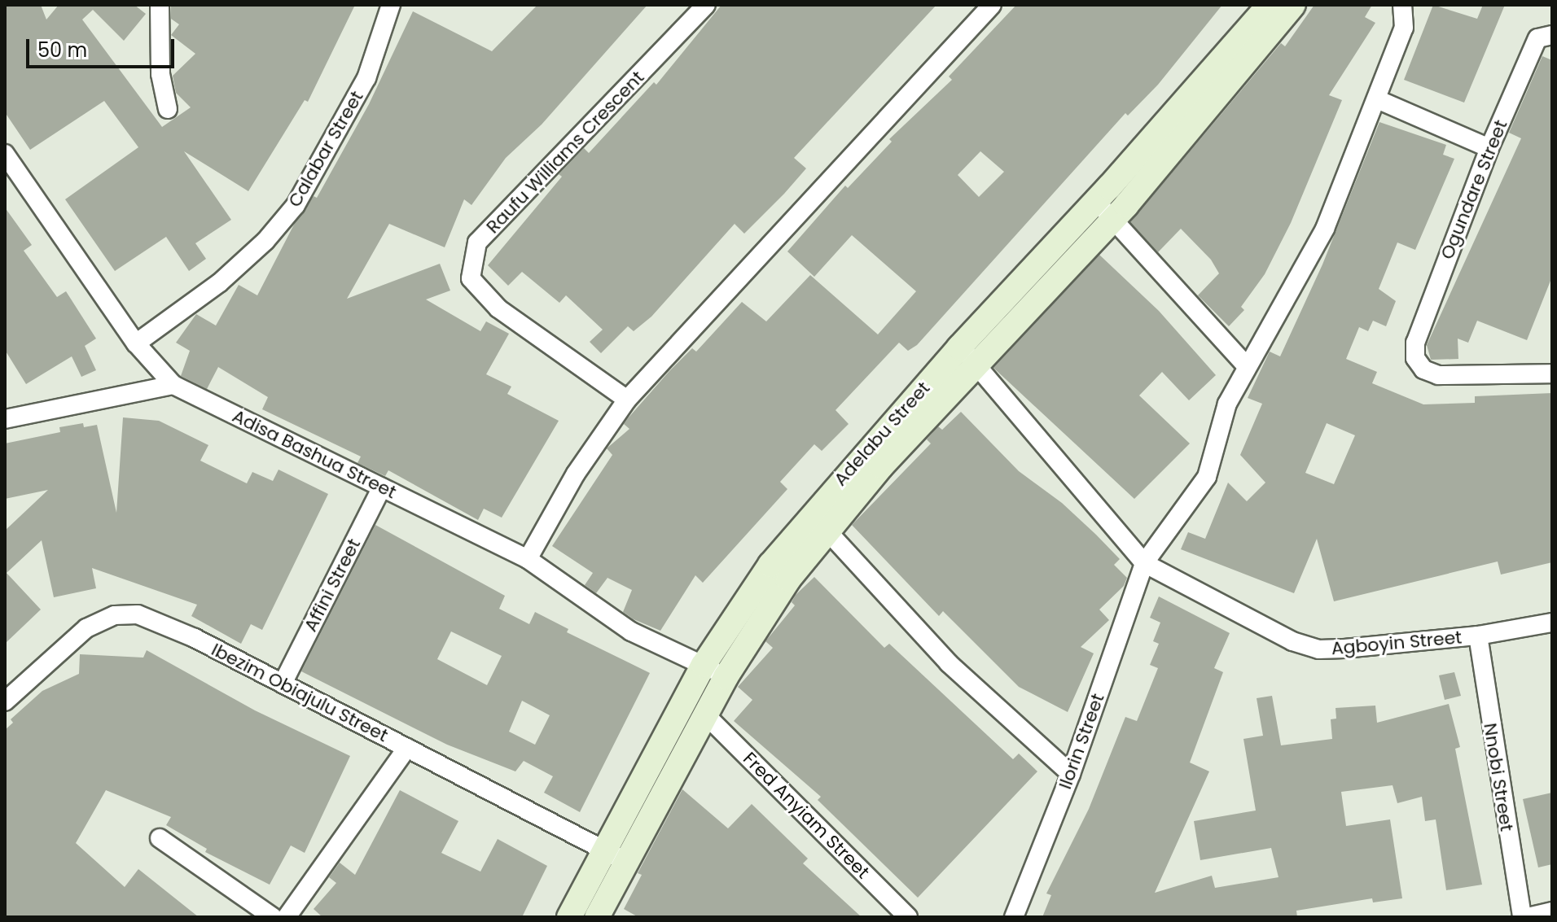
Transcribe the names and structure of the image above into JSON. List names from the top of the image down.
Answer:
{
  "streets": {
    "main road": ["Adelabu Street"],
    "street": [
      "Calabar Street",
      "Raufu Williams Crescent",
      "Ogundare Street",
      "Adisa Bashua Street",
      "Affini Street",
      "Agboyin Street",
      "Ibezim Obiajulu Street",
      "Ilorin Street",
      "Nnobi Street",
      "Fred Anyiam Street"
    ]
  },
  "crossings": [
    ["Calabar Street", "Adisa Bashua Street"],
    ["Adelabu Street", "Adisa Bashua Street"],
    ["Adelabu Street", "Ibezim Obiajulu Street"],
    ["Adelabu Street", "Fred Anyiam Street"],
    ["Adisa Bashua Street", "Affini Street"],
    ["Affini Street", "Ibezim Obiajulu Street"],
    ["Agboyin Street", "Ilorin Street"],
    ["Agboyin Street", "Nnobi Street"]
  ],
  "scale_bar": "50 m"
}
